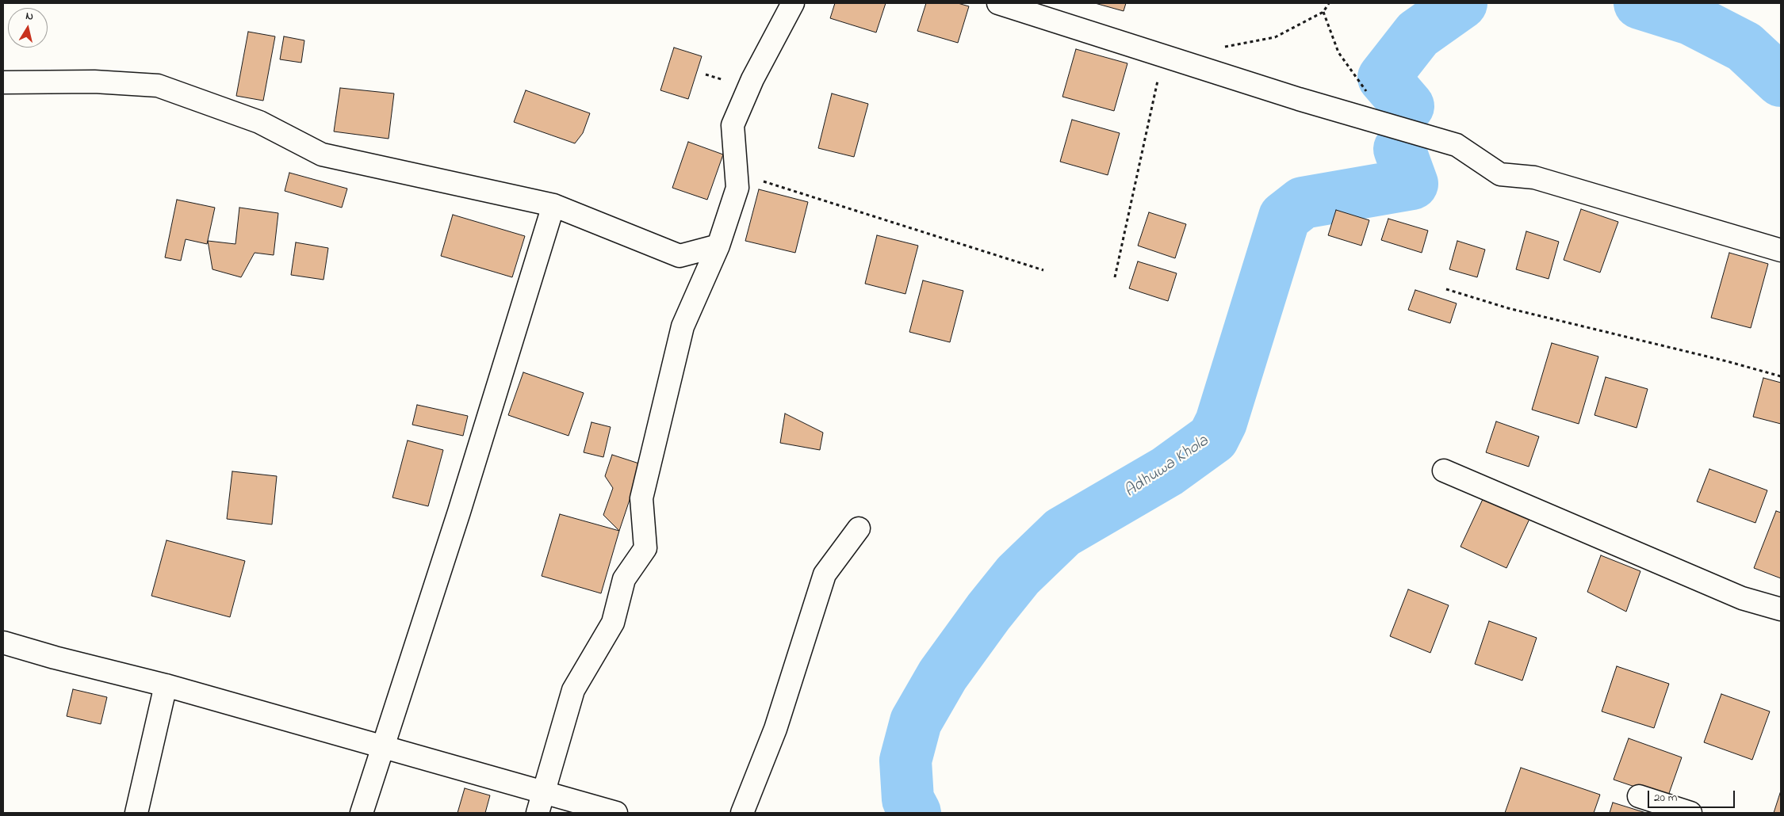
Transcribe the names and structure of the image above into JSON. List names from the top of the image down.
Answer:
{
  "water": ["Adhuwa Khola"],
  "scale_bar": "20 m",
  "north": "top"
}
